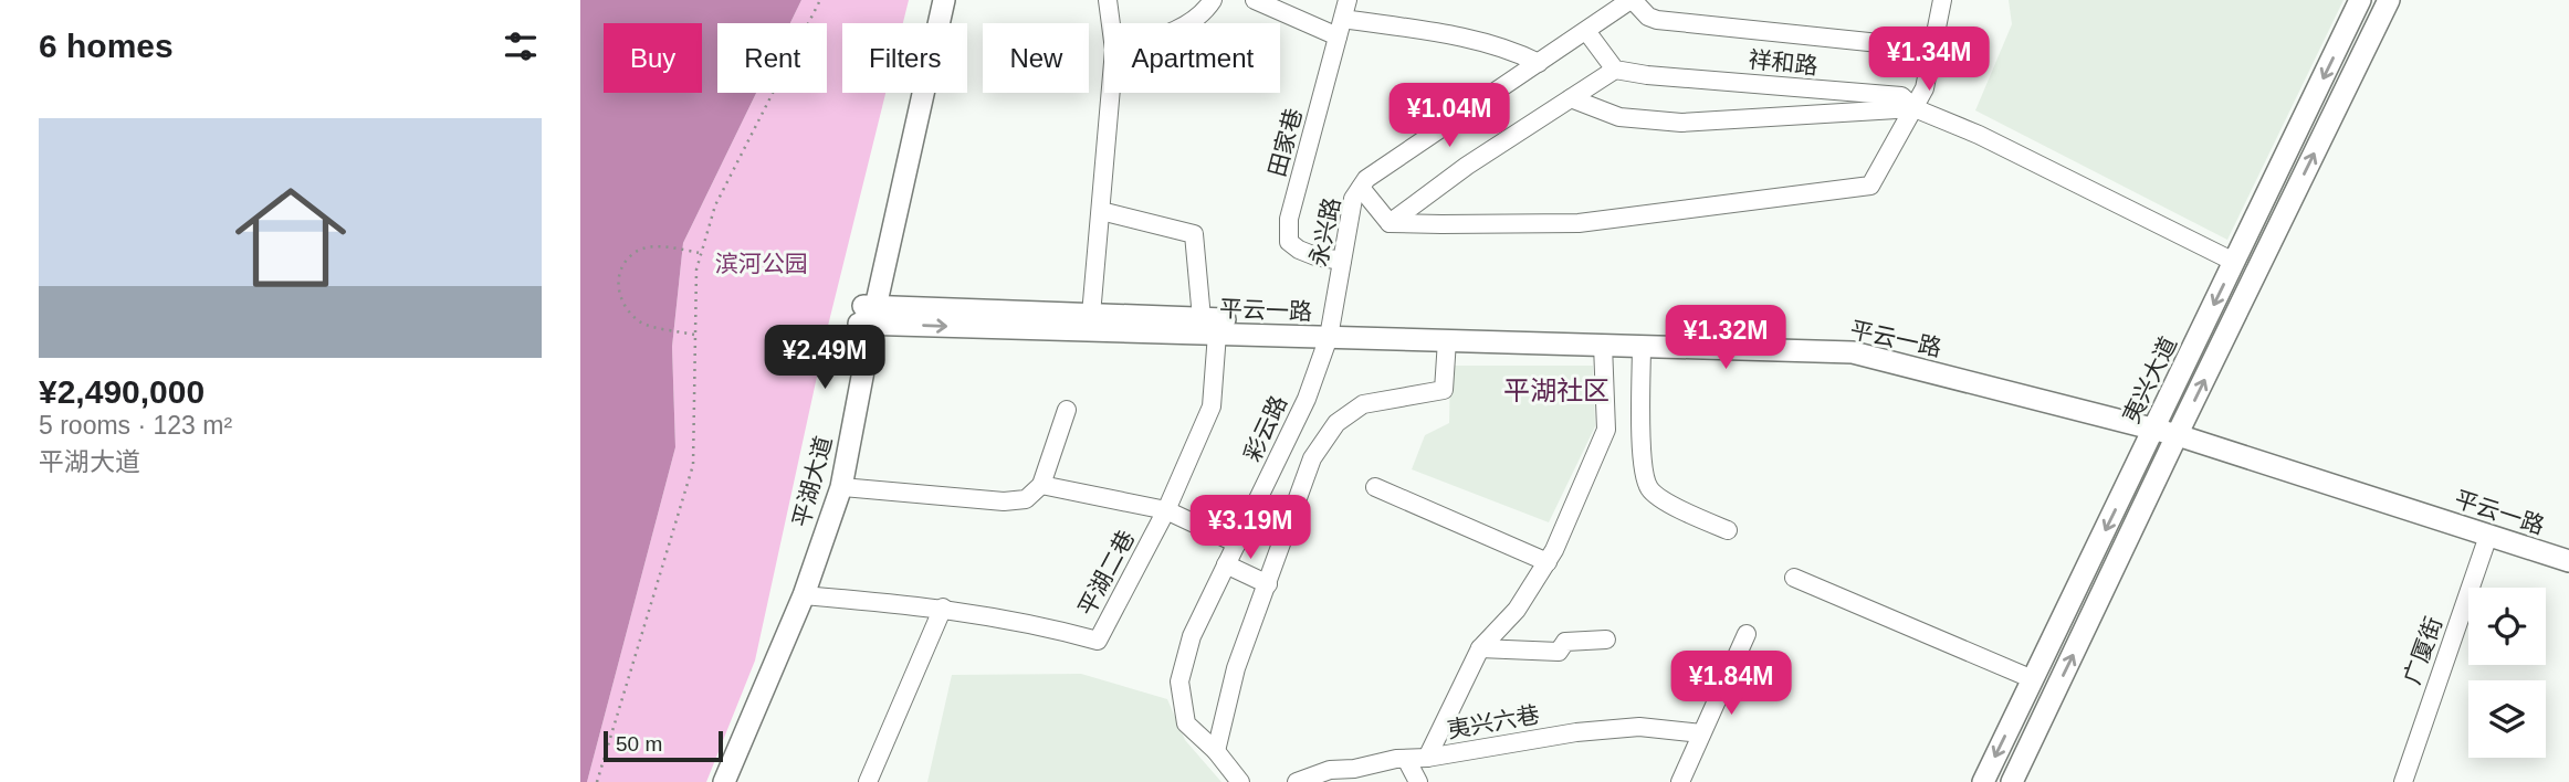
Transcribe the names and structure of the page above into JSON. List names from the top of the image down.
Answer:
{
  "streets": {
    "main road": ["平云一路", "夷兴大道", "平湖大道"],
    "street": [
      "祥和路",
      "田家巷",
      "永兴路",
      "彩云路",
      "平湖二巷",
      "广厦街",
      "夷兴六巷"
    ]
  },
  "crossings": [
    ["祥和路", "夷兴大道"],
    ["田家巷", "永兴路"],
    ["永兴路", "平云一路"],
    ["永兴路", "彩云路"],
    ["平云一路", "夷兴大道"],
    ["平云一路", "彩云路"],
    ["平云一路", "平湖大道"],
    ["平云一路", "平湖二巷"],
    ["平云一路", "广厦街"],
    ["平湖大道", "平湖二巷"]
  ],
  "districts": ["平湖社区"],
  "parks": ["滨河公园"],
  "scale_bar": "50 m",
  "page": {
    "heading": "6 homes",
    "chip": [
      "Buy",
      "Rent",
      "Filters",
      "New",
      "Apartment"
    ],
    "price": [
      "¥1.34M",
      "¥1.04M",
      "¥1.32M",
      "¥2.49M",
      "¥3.19M",
      "¥1.84M"
    ],
    "list": [
      {
        "name": "¥2,490,000",
        "note": "5 rooms · 123 m² · 平湖大道"
      }
    ],
    "scale": "50 m"
  }
}
